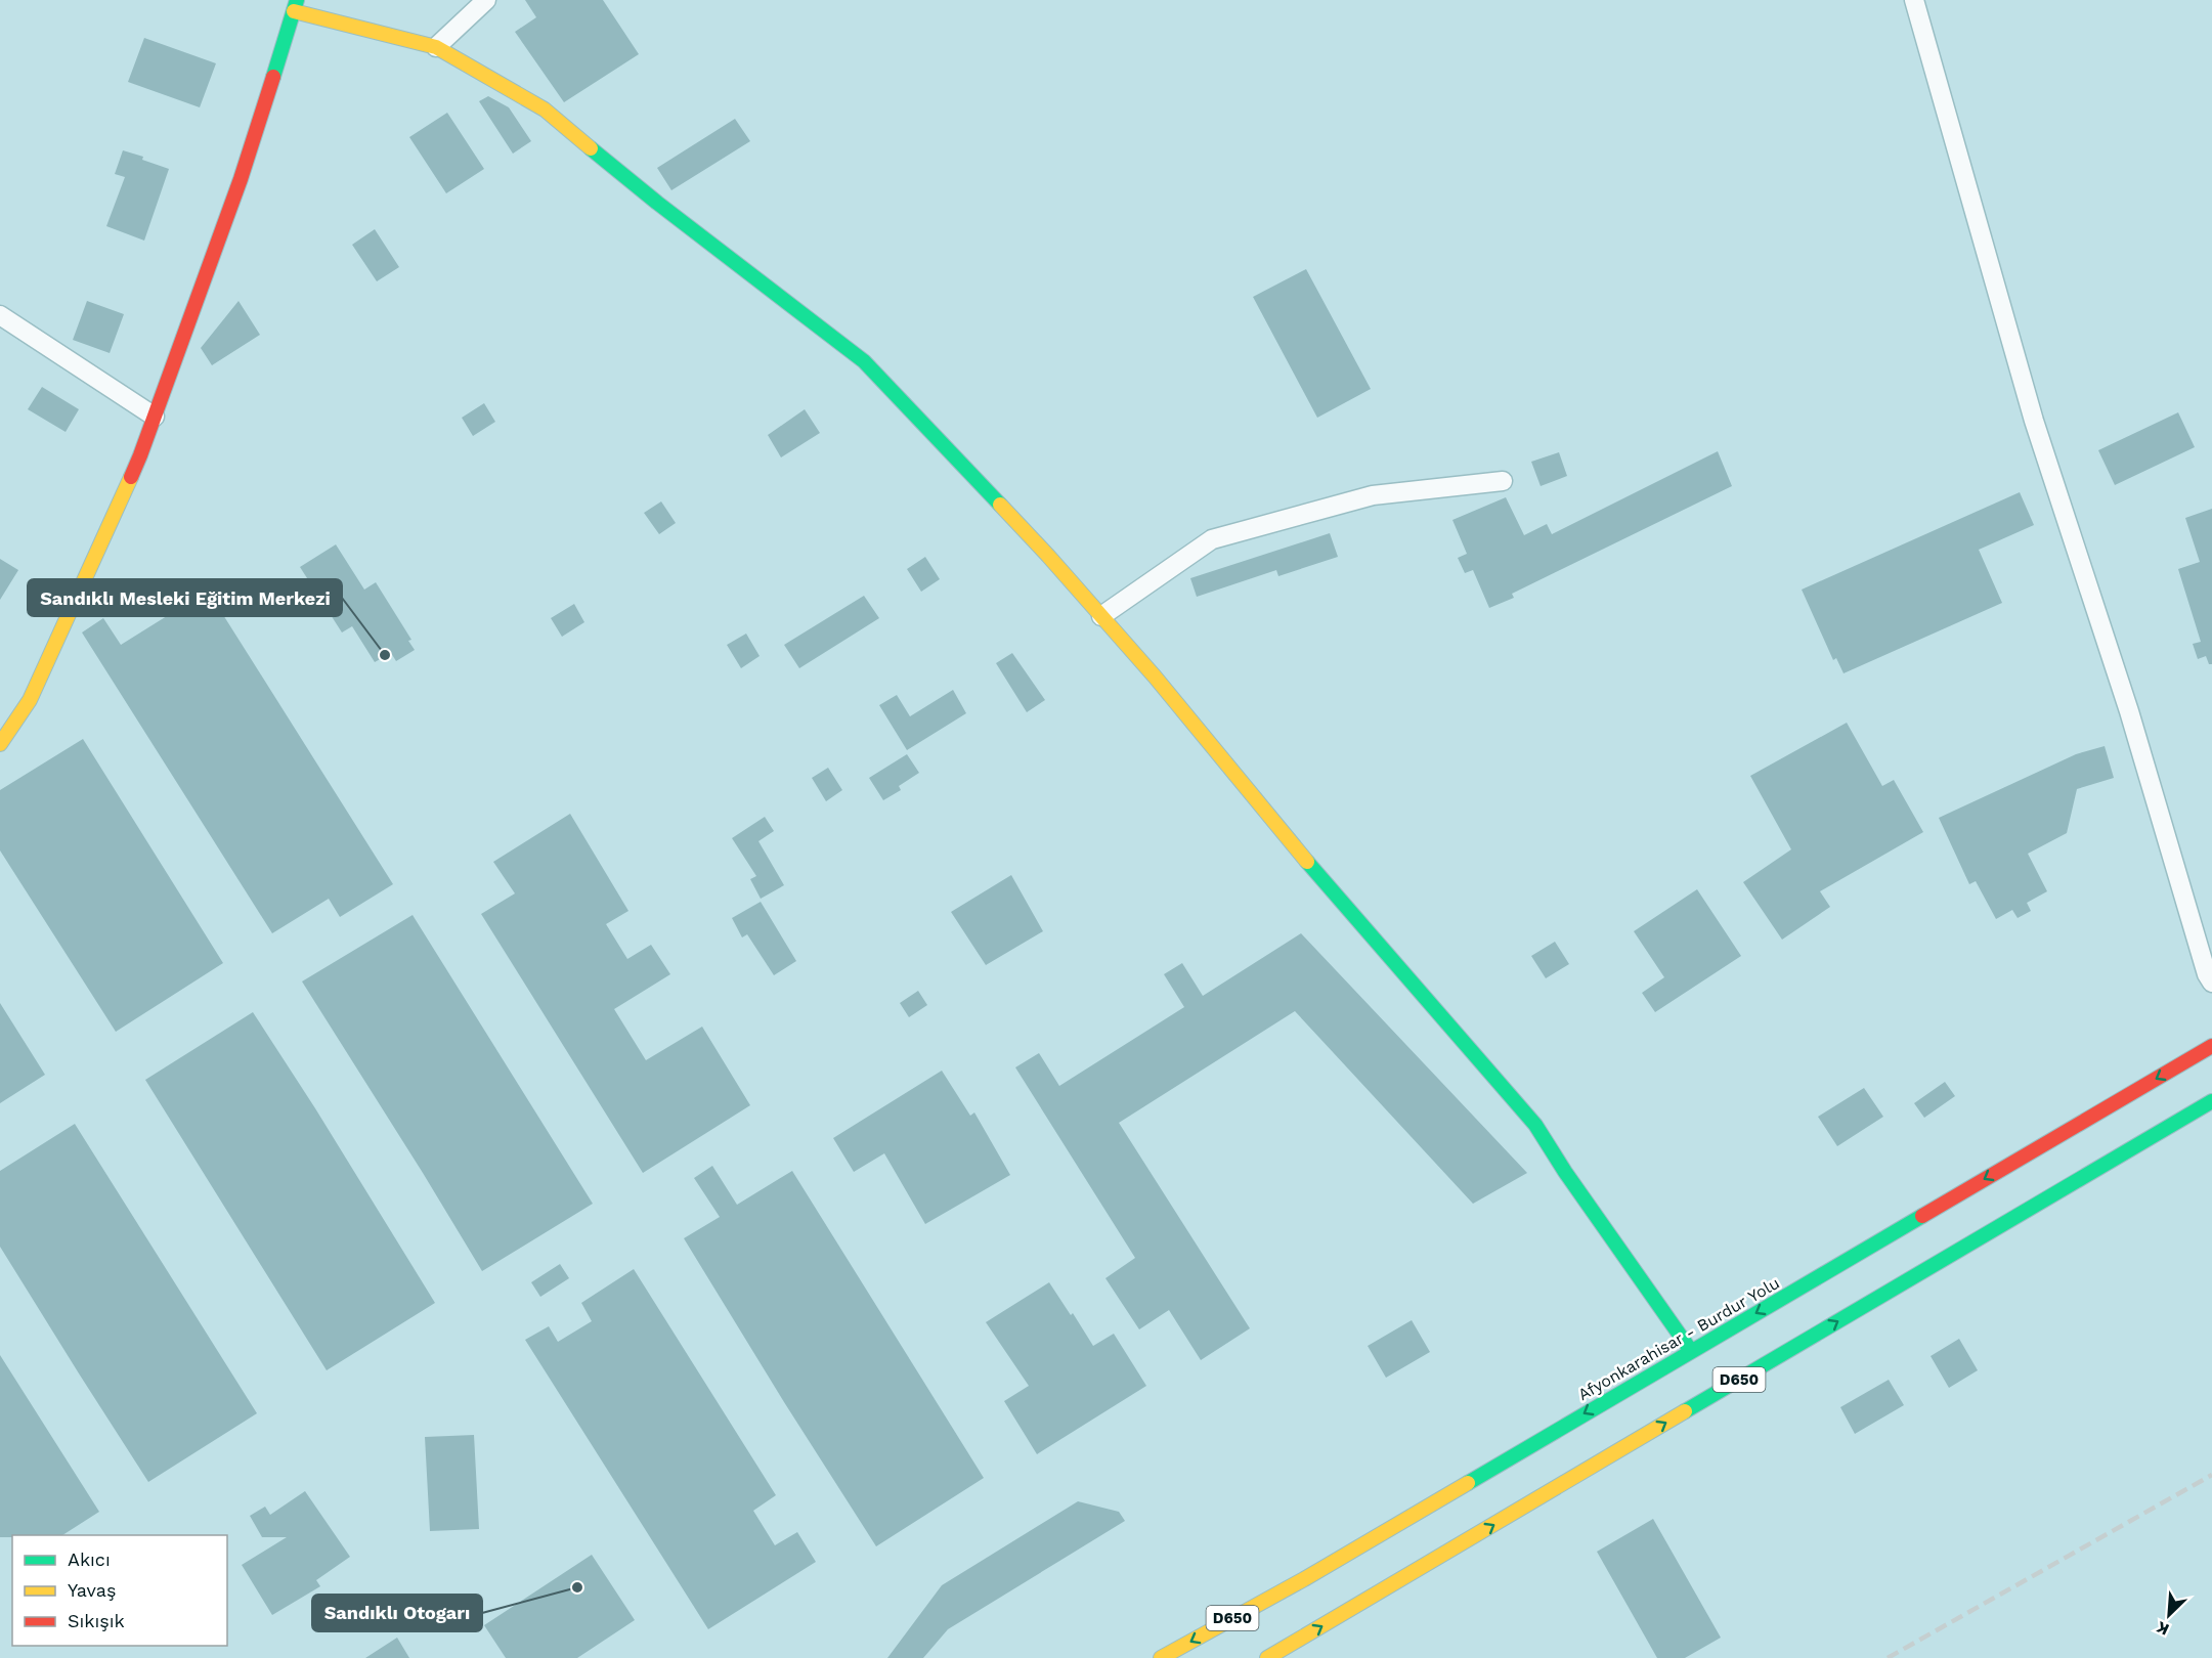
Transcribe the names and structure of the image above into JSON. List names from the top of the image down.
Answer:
{
  "streets": {
    "main road": ["Afyonkarahisar - Burdur Yolu", "D650"]
  },
  "places": ["Sandıklı Mesleki Eğitim Merkezi", "Sandıklı Otogarı"],
  "legend": ["Akıcı", "Yavaş", "Sıkışık"],
  "north": "bottom left"
}
